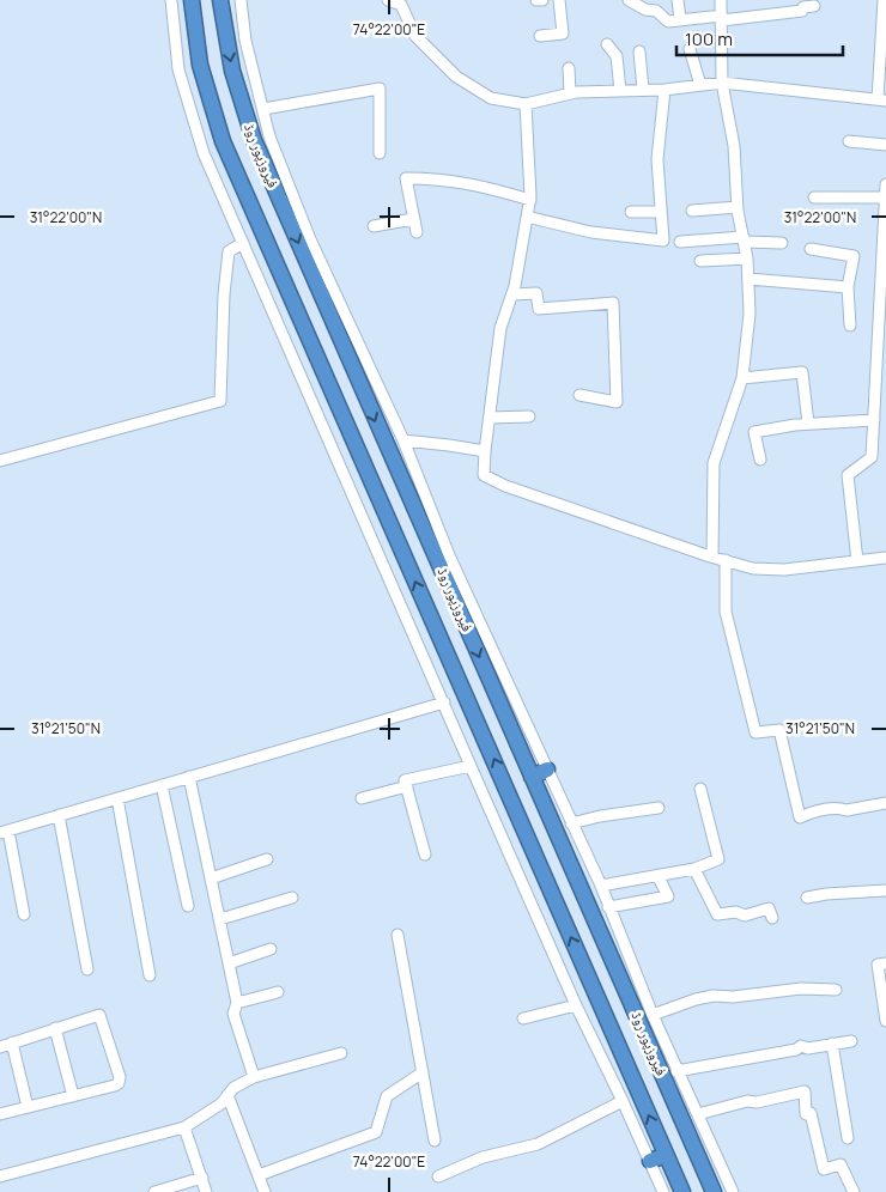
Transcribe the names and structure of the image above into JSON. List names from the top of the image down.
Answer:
{
  "streets": {
    "highway": ["فیروزپور روڈ"]
  },
  "scale_bar": "100 m",
  "coordinates": ["74°22'00\"E", "31°22'00\"N", "31°21'50\"N"]
}
